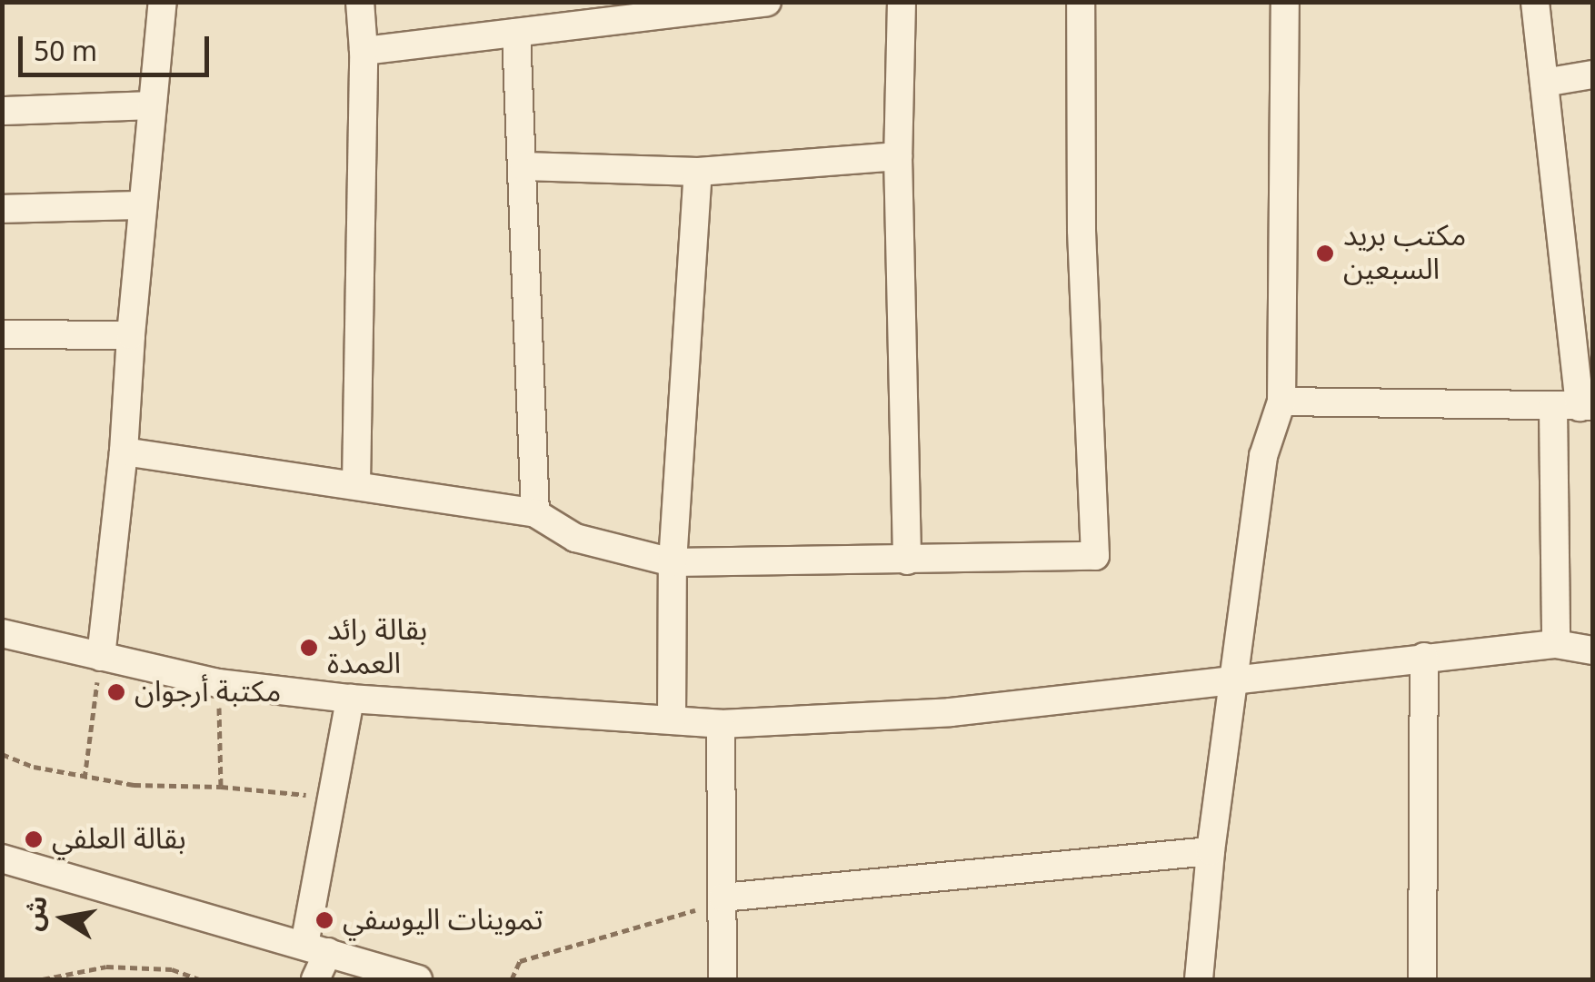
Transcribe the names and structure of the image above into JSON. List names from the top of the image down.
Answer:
{
  "places": [
    "مكتب بريد السبعين",
    "بقالة رائد العمدة",
    "مكتبة أرجوان",
    "بقالة العلفي",
    "تموينات اليوسفي"
  ],
  "scale_bar": "50 m",
  "north": "left"
}
